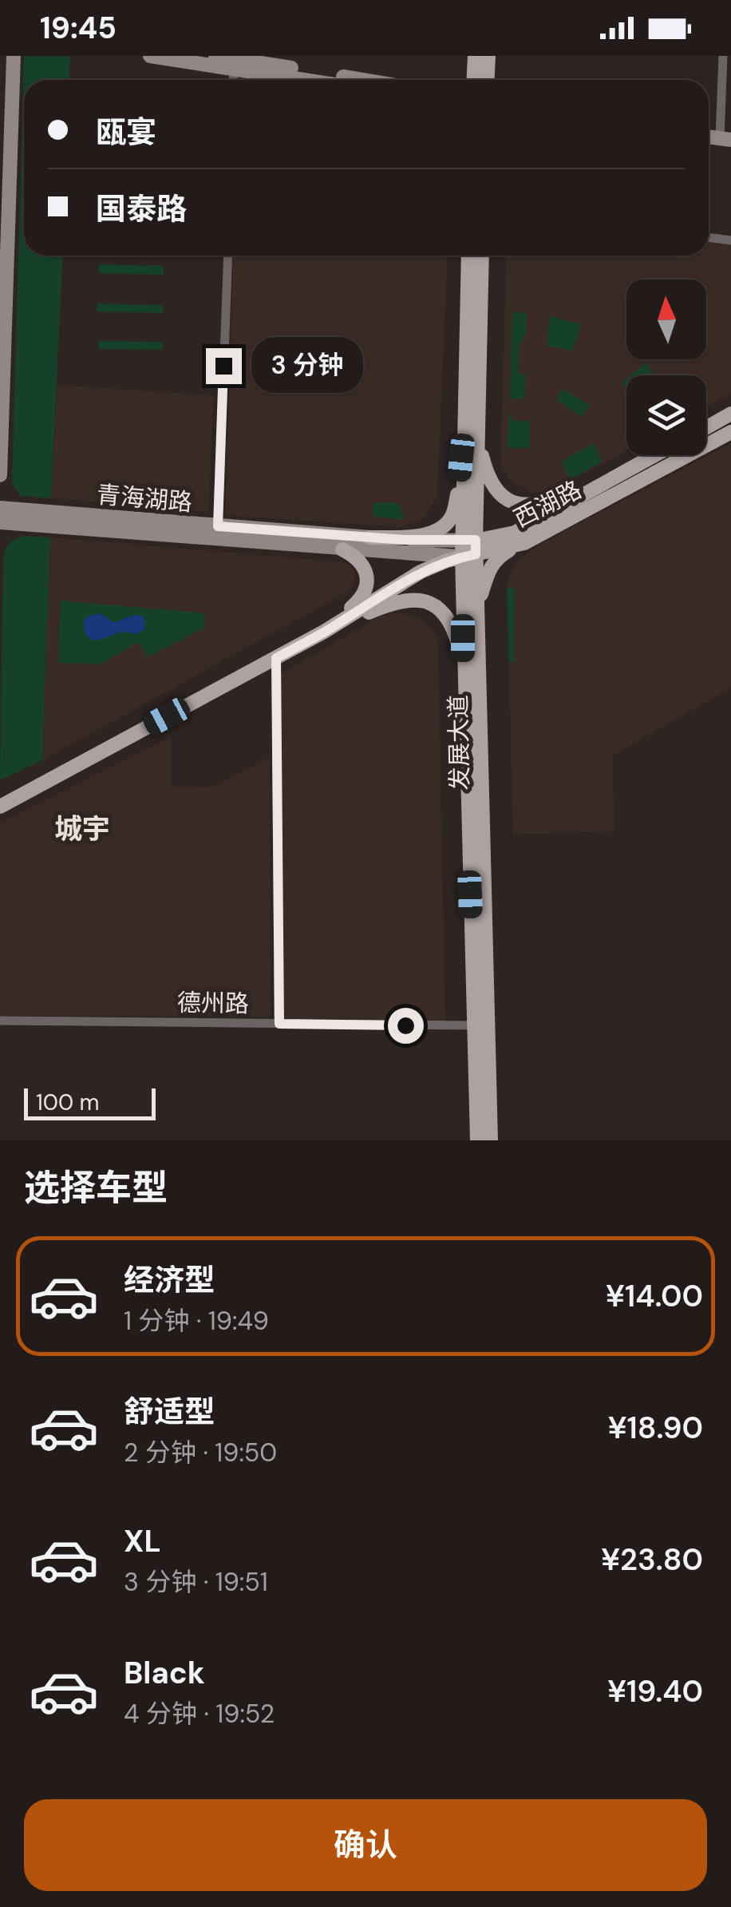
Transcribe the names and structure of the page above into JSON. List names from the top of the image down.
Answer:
{
  "streets": {
    "main road": ["青海湖路", "西湖路", "发展大道"],
    "street": ["德州路"]
  },
  "crossings": [
    ["青海湖路", "西湖路"],
    ["青海湖路", "发展大道"],
    ["西湖路", "发展大道"],
    ["发展大道", "德州路"]
  ],
  "districts": ["城宇"],
  "scale_bar": "100 m",
  "north": "top",
  "page": {
    "status": "19:45",
    "banner": ["瓯宴", "国泰路"],
    "bubble": "3 分钟",
    "scale": "100 m",
    "heading": "选择车型",
    "list": [
      {
        "name": "经济型",
        "note": "1 分钟 · 19:49",
        "value": "¥14.00"
      },
      {
        "name": "舒适型",
        "note": "2 分钟 · 19:50",
        "value": "¥18.90"
      },
      {
        "name": "XL",
        "note": "3 分钟 · 19:51",
        "value": "¥23.80"
      },
      {
        "name": "Black",
        "note": "4 分钟 · 19:52",
        "value": "¥19.40"
      }
    ],
    "buttons": "确认"
  }
}
